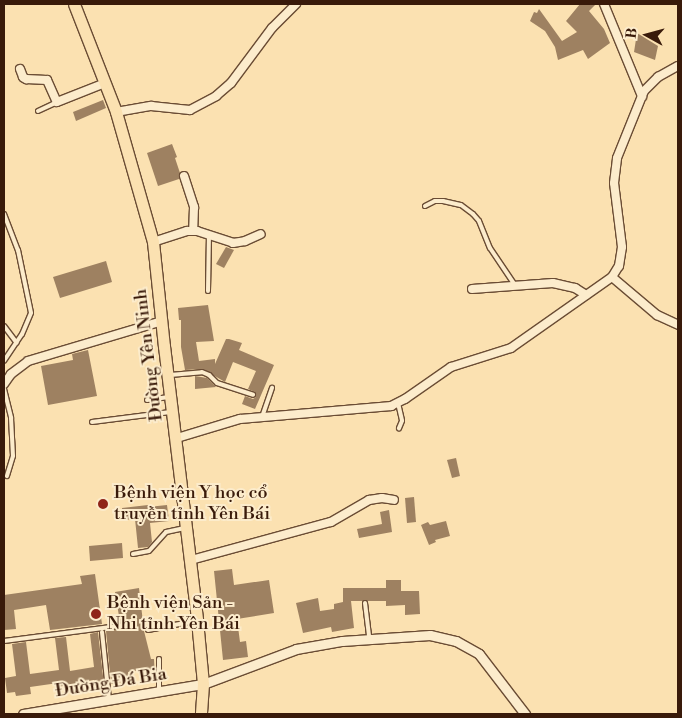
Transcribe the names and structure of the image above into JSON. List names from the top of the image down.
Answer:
{
  "streets": {
    "main road": ["Đường Yên Ninh"],
    "street": ["Đường Đá Bia"]
  },
  "crossings": [
    ["Đường Yên Ninh", "Đường Đá Bia"]
  ],
  "places": ["Bệnh viện Y học cổ truyền tỉnh Yên Bái", "Bệnh viện Sản - Nhi tỉnh Yên Bái"],
  "north": "left"
}
